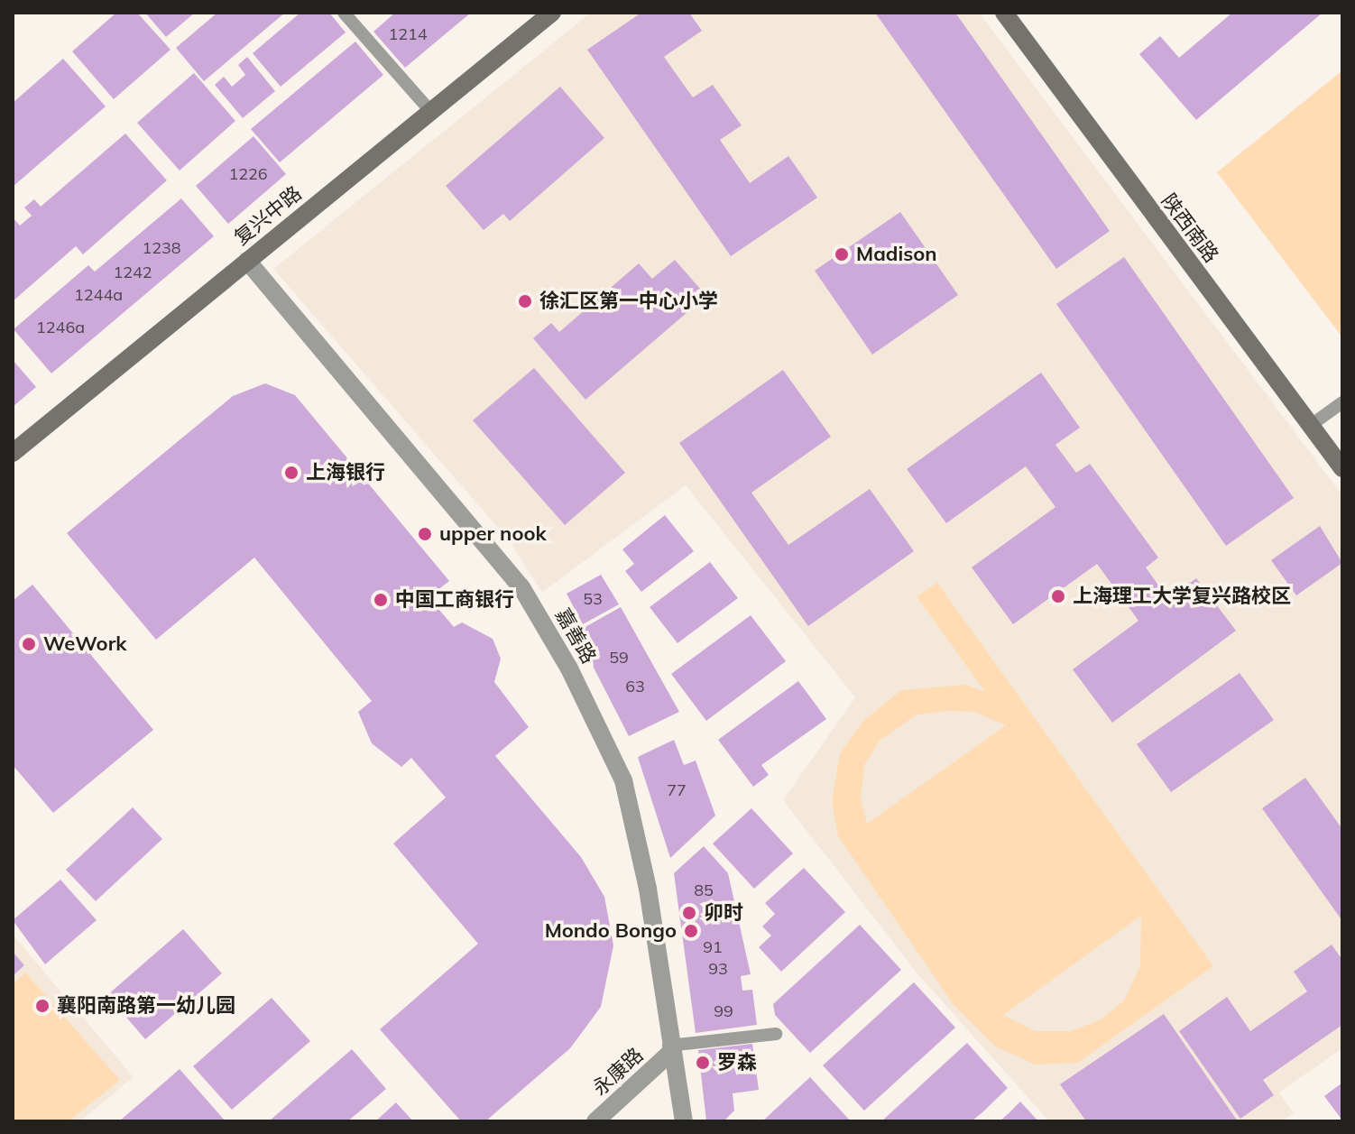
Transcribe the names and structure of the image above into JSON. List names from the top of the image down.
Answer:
{
  "streets": {
    "main road": ["复兴中路", "陕西南路"],
    "street": ["嘉善路", "永康路"]
  },
  "crossings": [
    ["复兴中路", "嘉善路"],
    ["嘉善路", "永康路"]
  ],
  "places": [
    "Madison",
    "徐汇区第一中心小学",
    "上海银行",
    "upper nook",
    "上海理工大学复兴路校区",
    "中国工商银行",
    "WeWork",
    "卯时",
    "Mondo Bongo",
    "襄阳南路第一幼儿园",
    "罗森"
  ],
  "house_numbers": [
    "1214",
    "1226",
    "1238",
    "1242",
    "1244a",
    "1246a",
    "53",
    "59",
    "63",
    "77",
    "85",
    "91",
    "93",
    "99"
  ]
}
